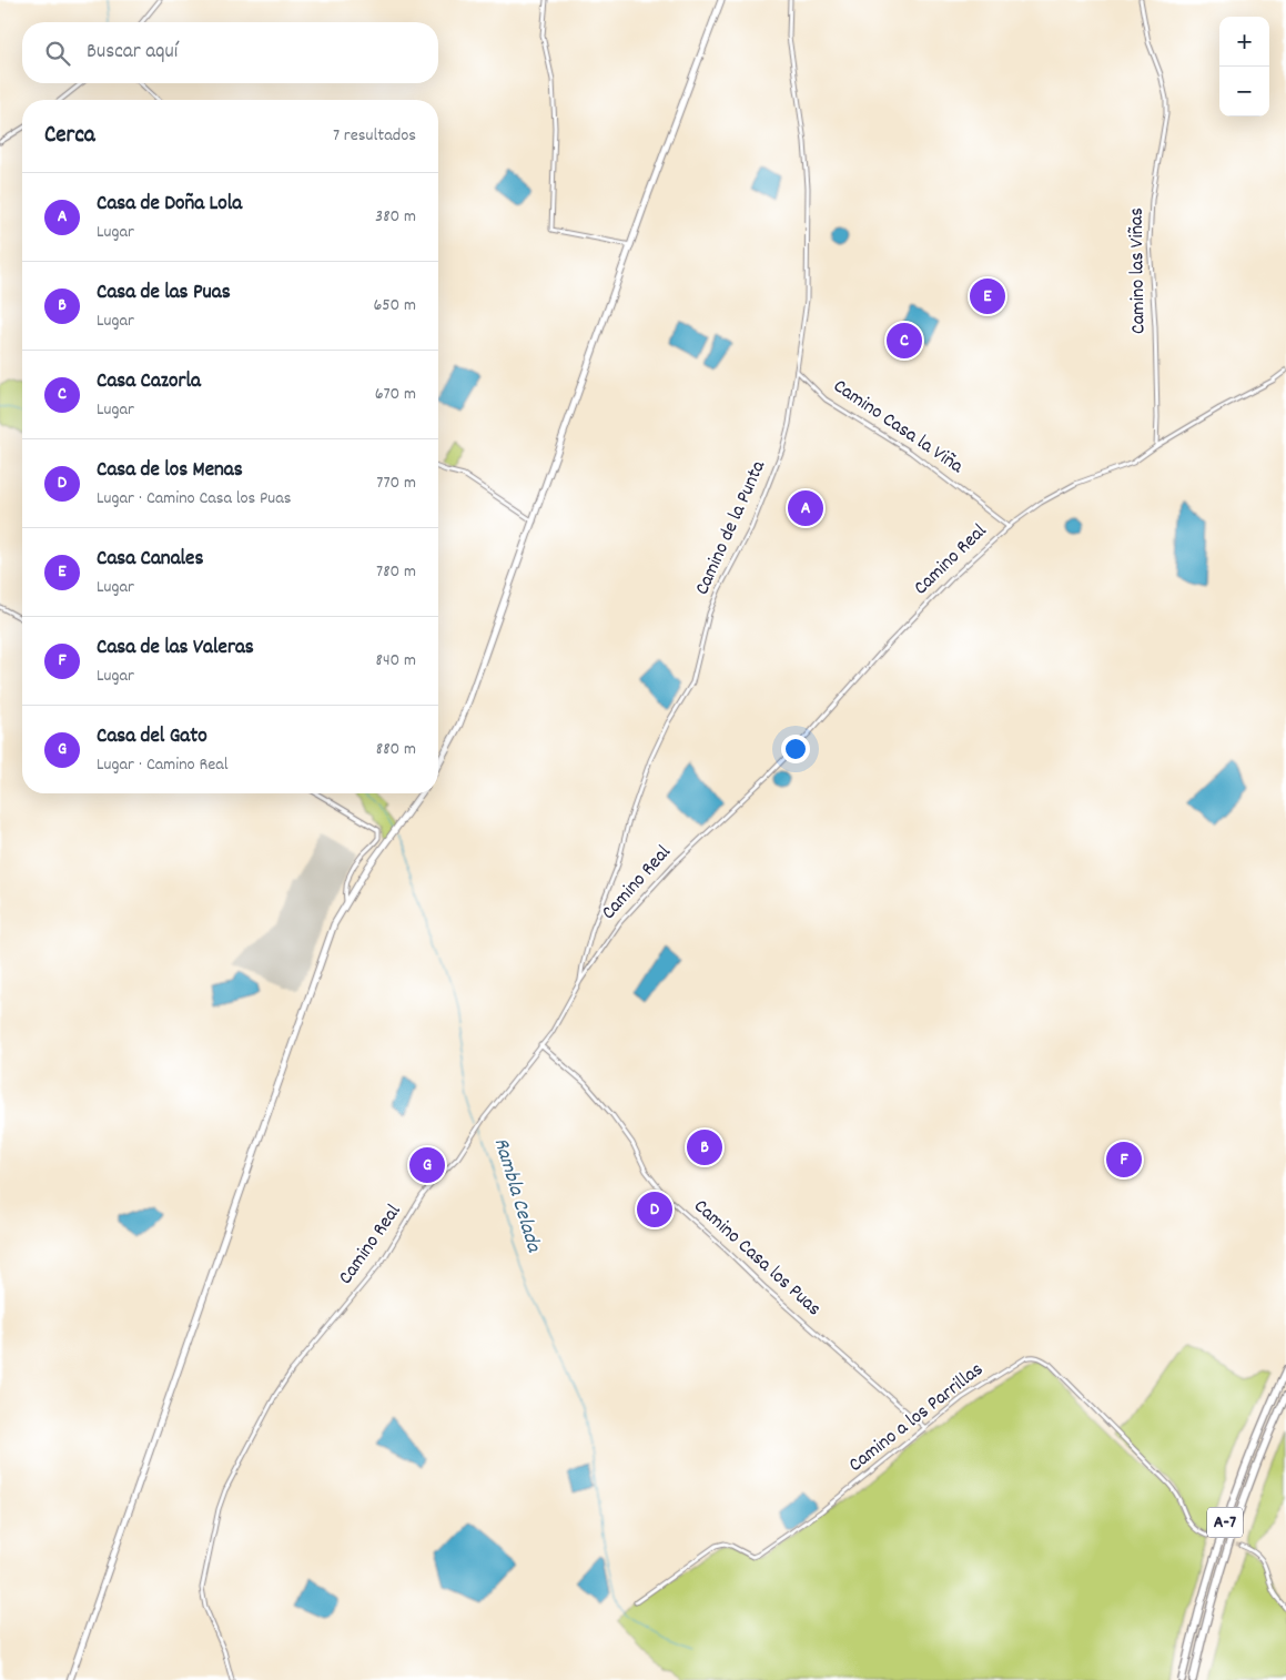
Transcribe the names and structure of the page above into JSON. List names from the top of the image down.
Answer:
{
  "streets": {
    "highway": ["A-7"],
    "street": [
      "Camino las Viñas",
      "Camino Casa la Viña",
      "Camino de la Punta",
      "Camino Real",
      "Camino Casa los Puas",
      "Camino a los Parrillas"
    ]
  },
  "crossings": [
    ["Camino las Viñas", "Camino Real"],
    ["Camino Casa la Viña", "Camino de la Punta"],
    ["Camino Casa la Viña", "Camino Real"],
    ["Camino de la Punta", "Camino Real"],
    ["Camino Real", "Camino Casa los Puas"],
    ["Camino Casa los Puas", "Camino a los Parrillas"]
  ],
  "water": ["Rambla Celada"],
  "page": {
    "map_buttons": ["+", "−"],
    "search": "Buscar aquí",
    "heading": ["Cerca", "7 resultados"],
    "list": [
      {
        "mark": "A",
        "name": "Casa de Doña Lola",
        "note": "Lugar",
        "value": "380 m"
      },
      {
        "mark": "B",
        "name": "Casa de las Puas",
        "note": "Lugar",
        "value": "650 m"
      },
      {
        "mark": "C",
        "name": "Casa Cazorla",
        "note": "Lugar",
        "value": "670 m"
      },
      {
        "mark": "D",
        "name": "Casa de los Menas",
        "note": "Lugar · Camino Casa los Puas",
        "value": "770 m"
      },
      {
        "mark": "E",
        "name": "Casa Canales",
        "note": "Lugar",
        "value": "780 m"
      },
      {
        "mark": "F",
        "name": "Casa de las Valeras",
        "note": "Lugar",
        "value": "840 m"
      },
      {
        "mark": "G",
        "name": "Casa del Gato",
        "note": "Lugar · Camino Real",
        "value": "880 m"
      }
    ],
    "pins": [
      "E",
      "C",
      "A",
      "B",
      "F",
      "G",
      "D"
    ]
  }
}
